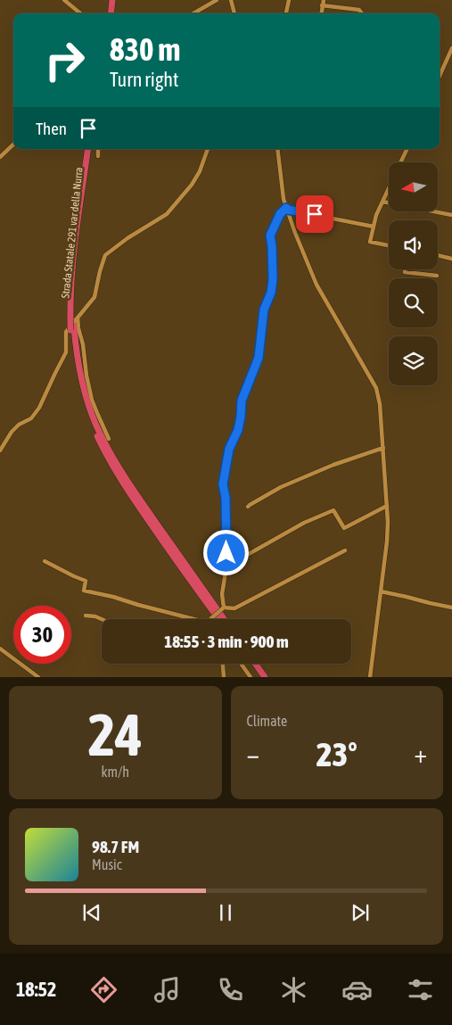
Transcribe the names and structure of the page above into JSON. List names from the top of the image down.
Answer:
{
  "streets": {
    "highway": ["Strada Statale 291 var della Nurra"]
  },
  "north": "left",
  "page": {
    "turn": ["830 m", "Turn right"],
    "then": "Then",
    "limit": "30",
    "trip": "18:55 · 3 min · 900 m",
    "tile": [
      ["24", "km/h"],
      "Climate"
    ],
    "heat": ["−", "23°", "+"],
    "song": ["98.7 FM", "Music"],
    "tabs": "18:52"
  }
}
